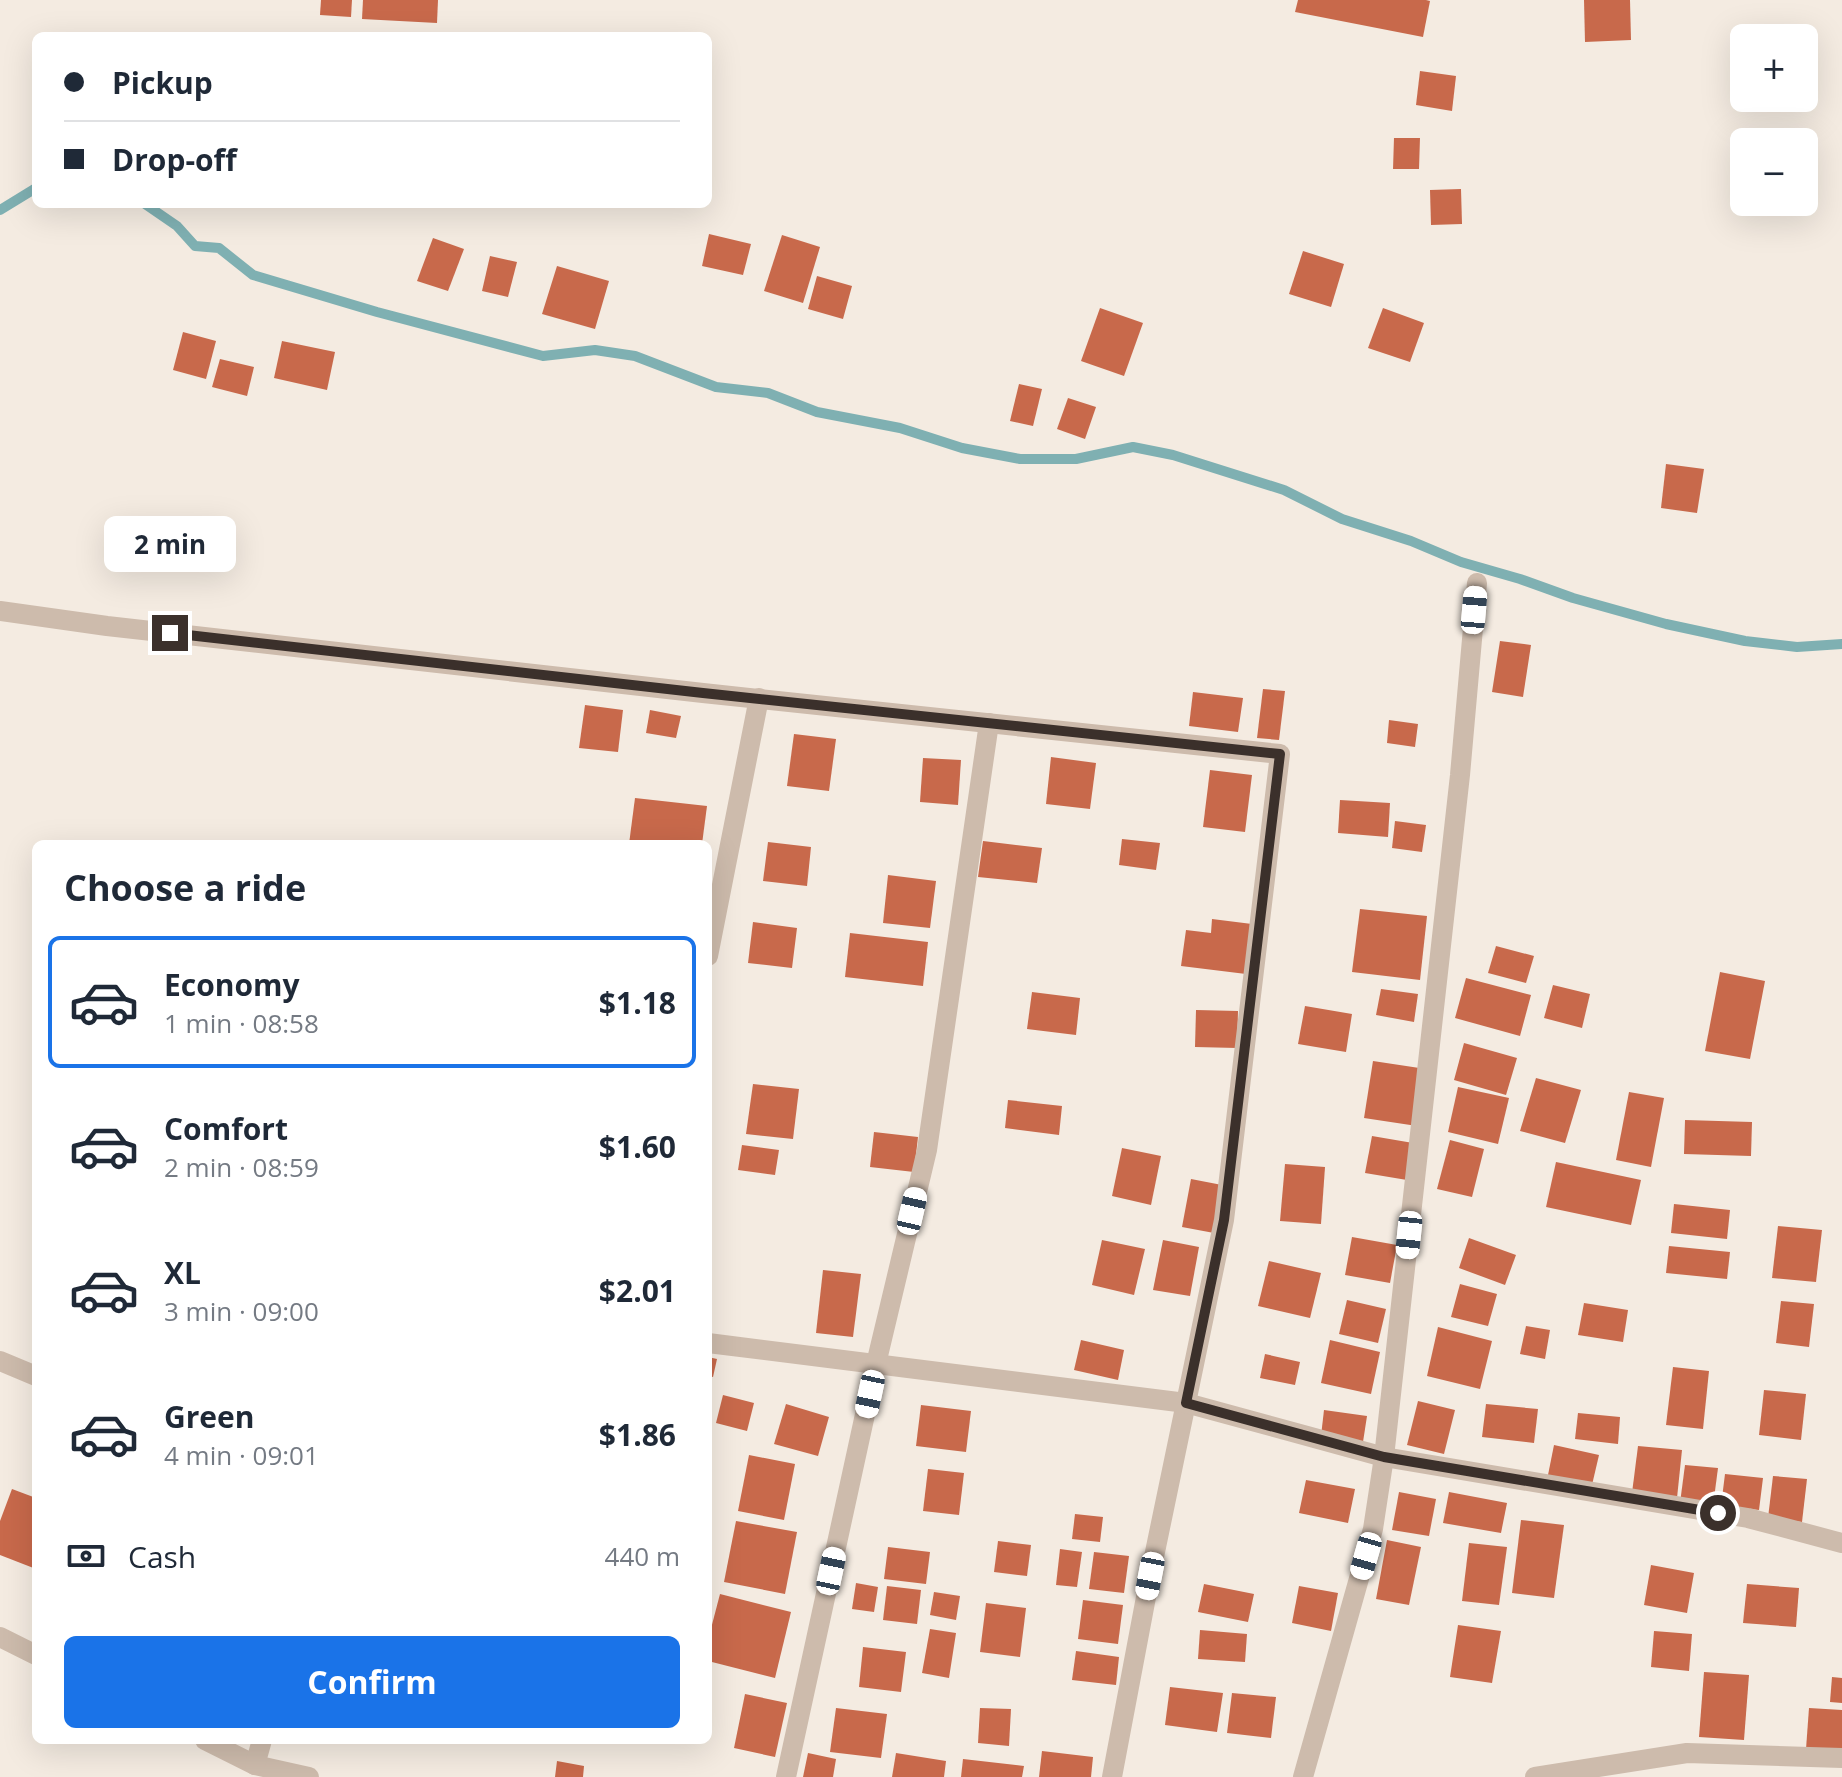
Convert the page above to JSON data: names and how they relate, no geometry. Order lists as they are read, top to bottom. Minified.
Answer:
{"page":{"map_buttons":["+","−"],"banner":["Pickup","Drop-off"],"bubble":"2 min","heading":"Choose a ride","list":[{"name":"Economy","note":"1 min · 08:58","value":"$1.18"},{"name":"Comfort","note":"2 min · 08:59","value":"$1.60"},{"name":"XL","note":"3 min · 09:00","value":"$2.01"},{"name":"Green","note":"4 min · 09:01","value":"$1.86"}],"pay":["Cash","440 m"],"buttons":"Confirm"}}
